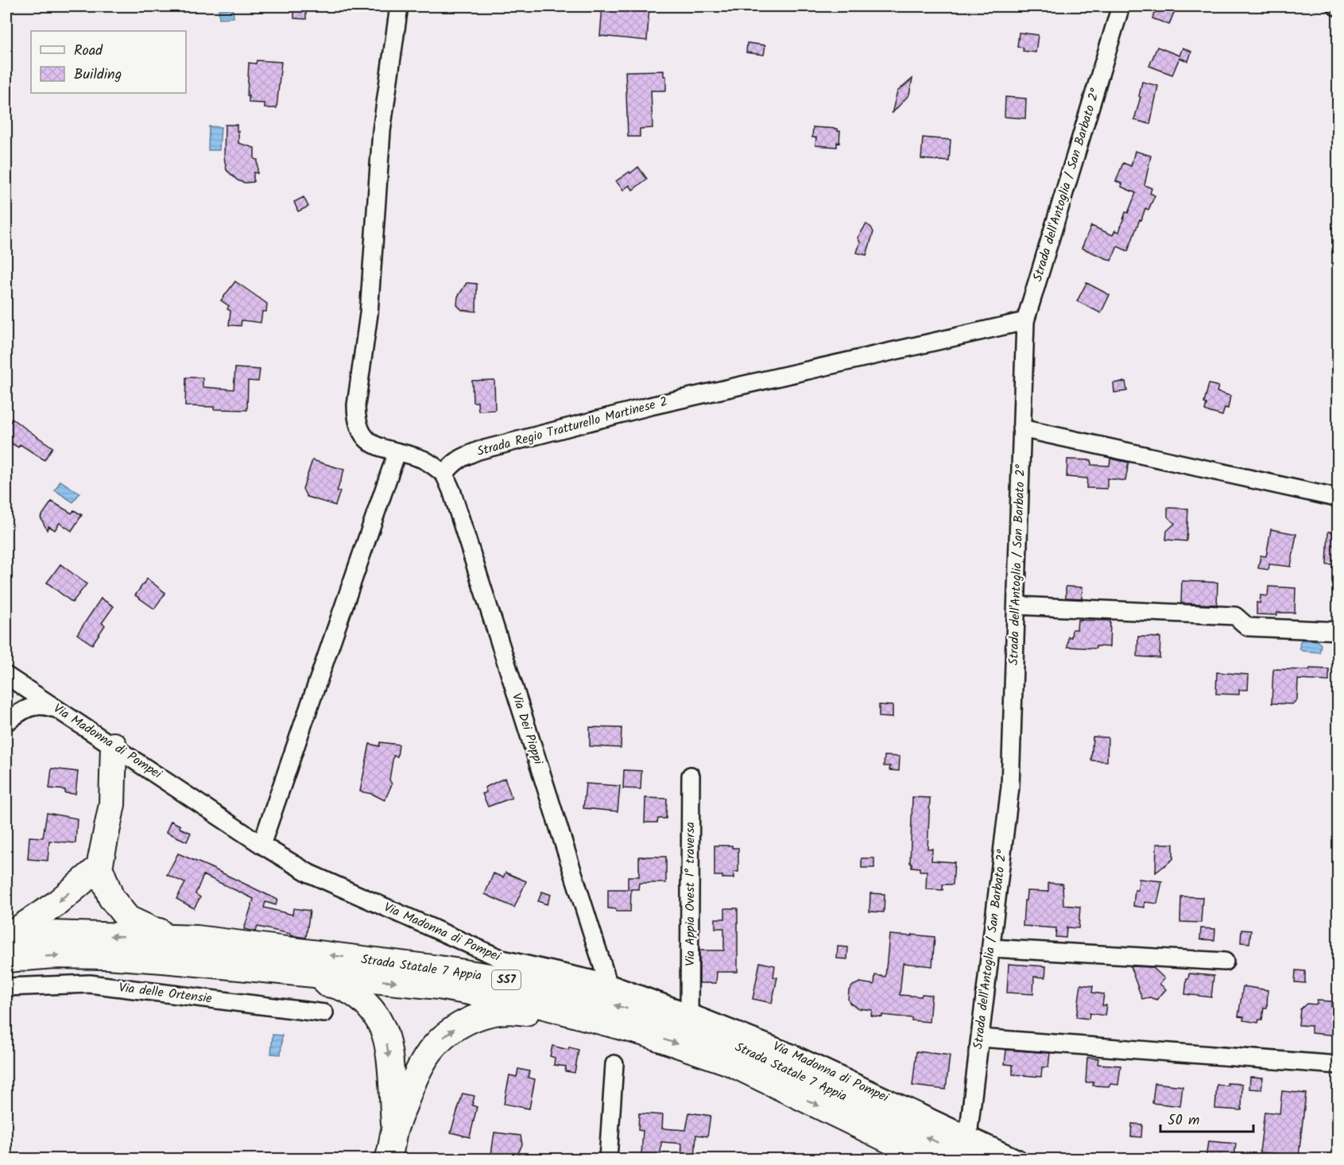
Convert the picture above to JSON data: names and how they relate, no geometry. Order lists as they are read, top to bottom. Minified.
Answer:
{"streets":{"highway":["Strada Statale 7 Appia","SS7"],"street":["Strada dell'Antoglia / San Barbato 2°","Strada Regio Tratturello Martinese 2","Via Dei Pioppi","Via Madonna di Pompei","Via Appia Ovest I° traversa","Via delle Ortensie"]},"crossings":[["Strada dell'Antoglia / San Barbato 2°","Strada Regio Tratturello Martinese 2"],["Strada dell'Antoglia / San Barbato 2°","Via Madonna di Pompei"],["Strada dell'Antoglia / San Barbato 2°","Strada Statale 7 Appia"],["Strada Regio Tratturello Martinese 2","Via Dei Pioppi"],["Via Dei Pioppi","Via Madonna di Pompei"],["Via Madonna di Pompei","Via Appia Ovest I° traversa"],["Via Madonna di Pompei","Strada Statale 7 Appia"]],"legend":["Road","Building"],"scale_bar":"50 m"}
